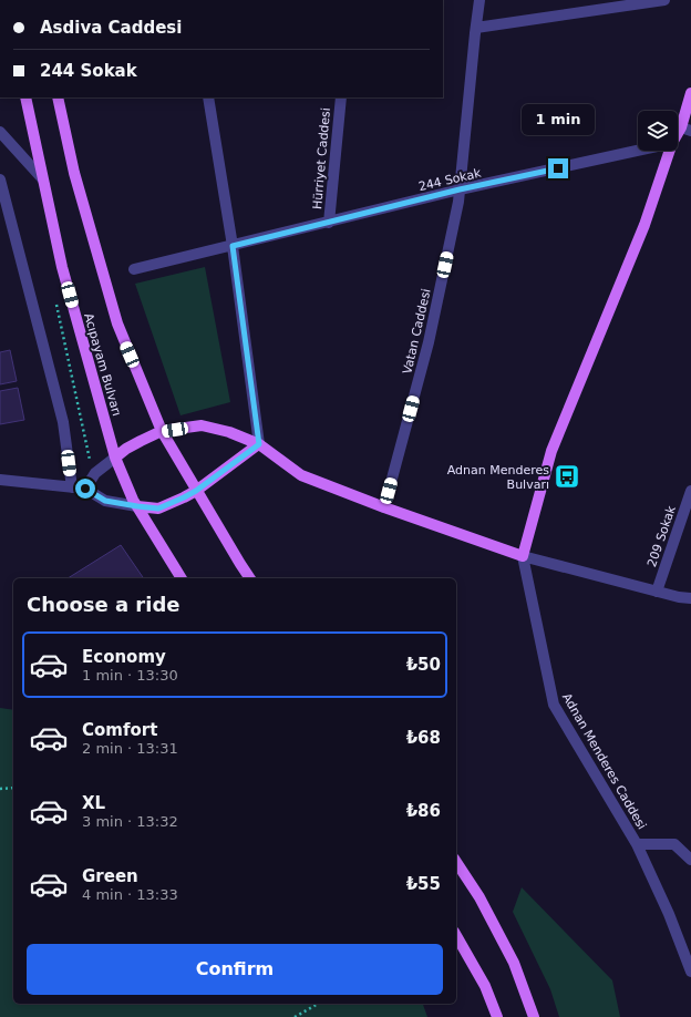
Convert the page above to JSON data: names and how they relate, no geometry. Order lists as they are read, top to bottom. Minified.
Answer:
{"streets":{"main road":["Acıpayam Bulvarı"],"street":["Hürriyet Caddesi","244 Sokak","Vatan Caddesi","209 Sokak","Adnan Menderes Caddesi"]},"crossings":[["Hürriyet Caddesi","244 Sokak"],["244 Sokak","Vatan Caddesi"]],"places":{"bus stop":["Adnan Menderes Bulvarı"]},"page":{"banner":["Asdiva Caddesi","244 Sokak"],"bubble":"1 min","heading":"Choose a ride","list":[{"name":"Economy","note":"1 min · 13:30","value":"₺50"},{"name":"Comfort","note":"2 min · 13:31","value":"₺68"},{"name":"XL","note":"3 min · 13:32","value":"₺86"},{"name":"Green","note":"4 min · 13:33","value":"₺55"}],"buttons":"Confirm"}}
